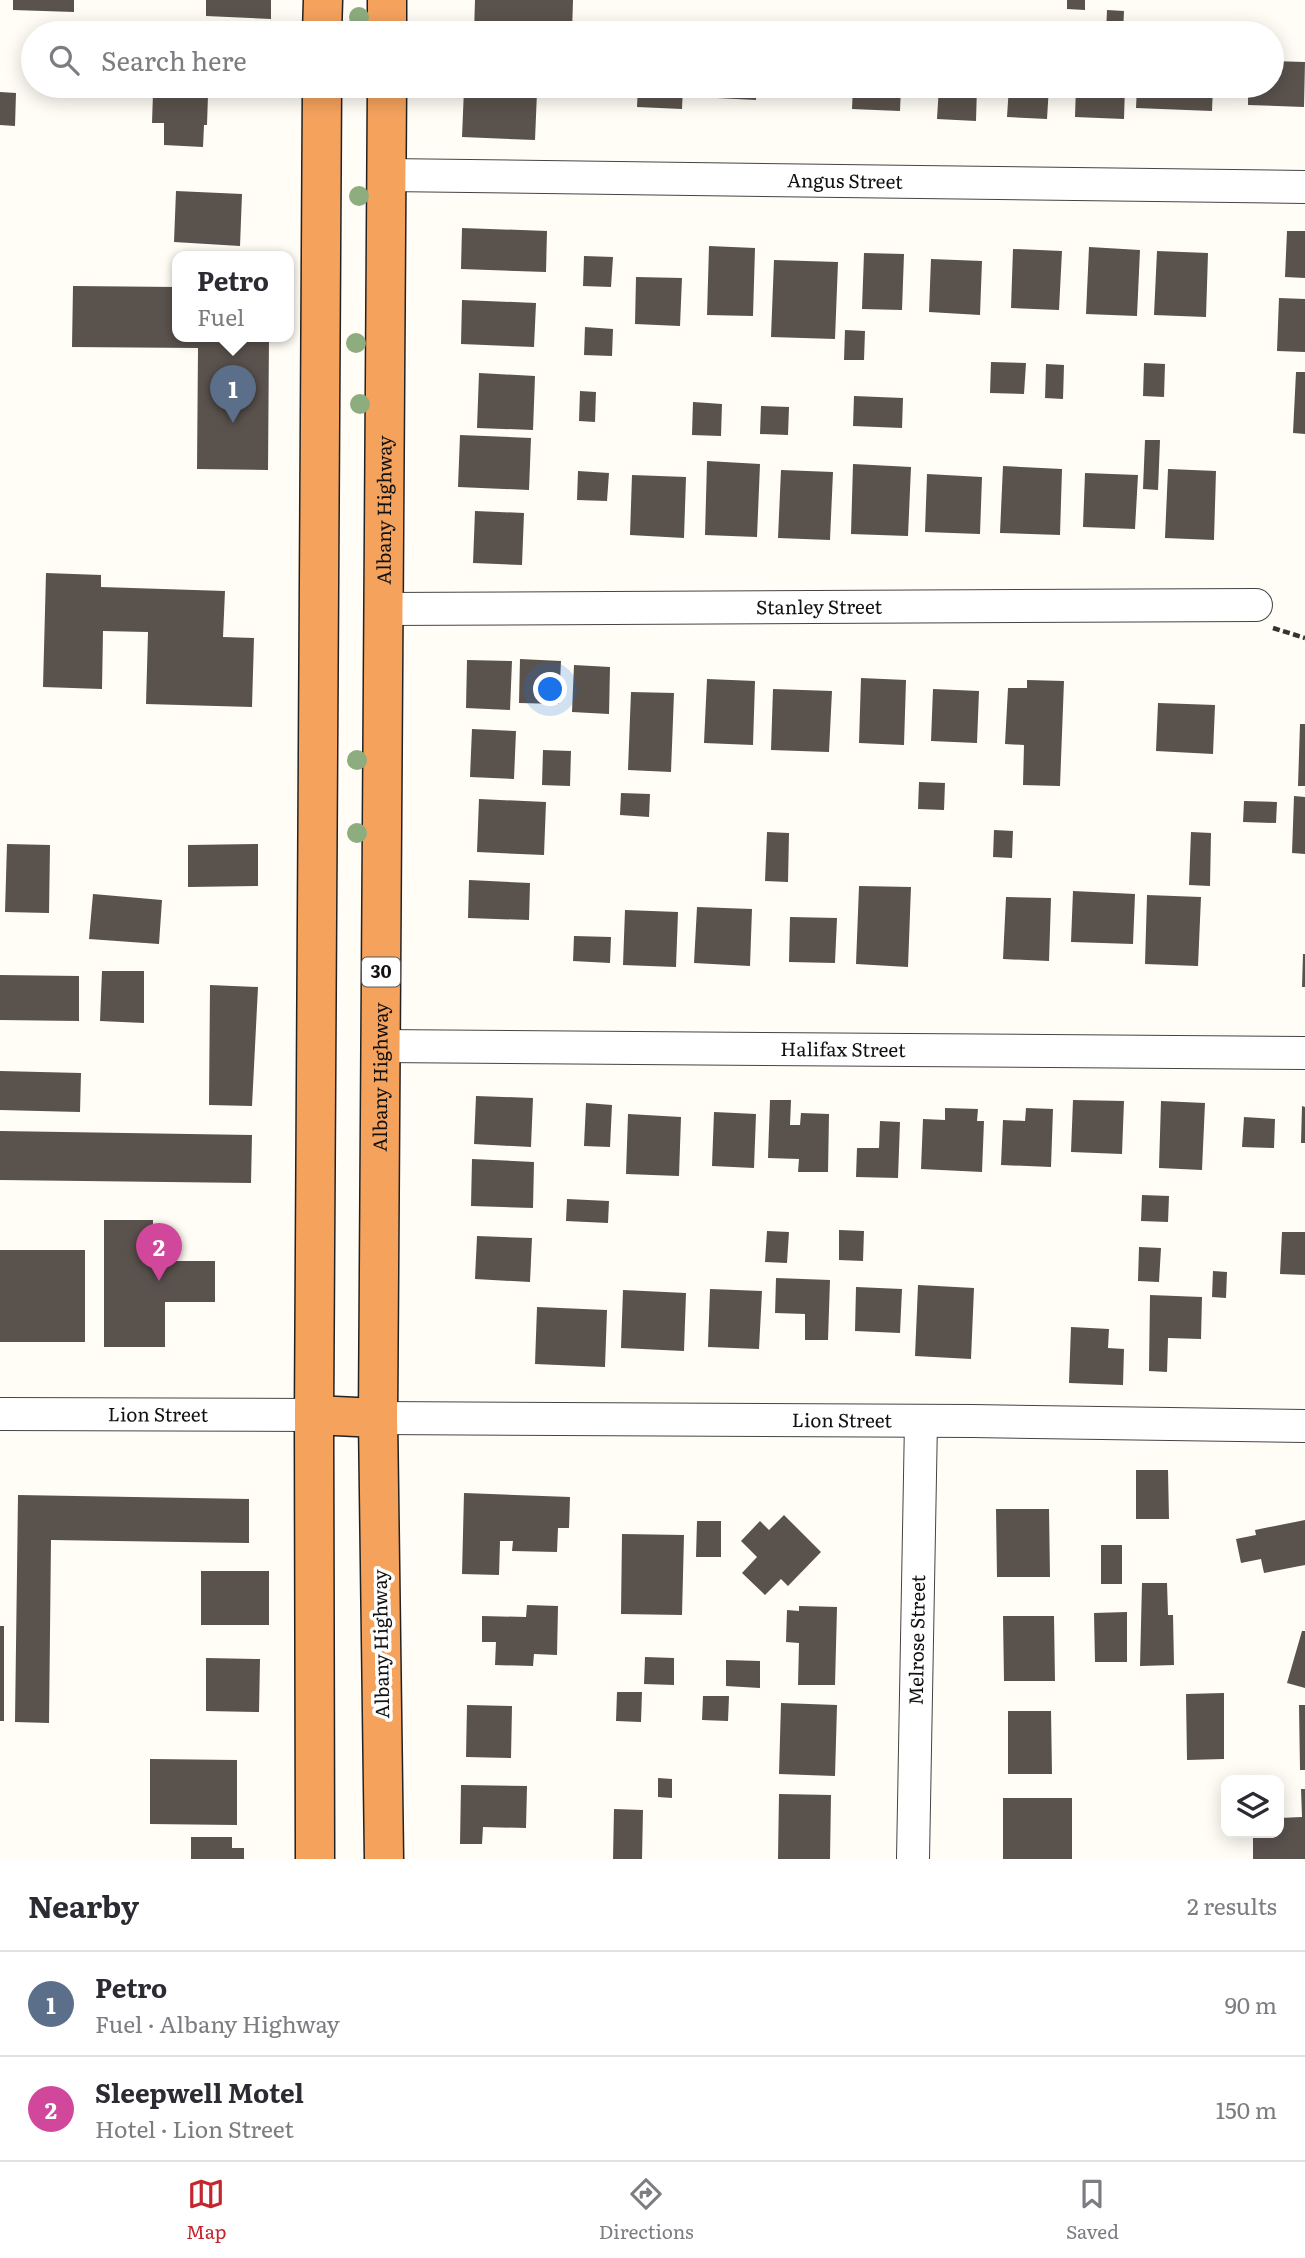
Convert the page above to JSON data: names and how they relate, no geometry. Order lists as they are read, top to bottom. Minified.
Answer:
{"streets":{"highway":["Albany Highway","30"],"street":["Angus Street","Stanley Street","Halifax Street","Lion Street","Melrose Street"]},"crossings":[["Angus Street","Albany Highway"],["Albany Highway","Stanley Street"],["Albany Highway","Halifax Street"],["Albany Highway","Lion Street"],["Lion Street","Melrose Street"]],"page":{"search":"Search here","popup":["Petro","Fuel"],"pins":["1","2"],"heading":["Nearby","2 results"],"list":[{"mark":"1","name":"Petro","note":"Fuel · Albany Highway","value":"90 m"},{"mark":"2","name":"Sleepwell Motel","note":"Hotel · Lion Street","value":"150 m"}],"nav":["Map","Directions","Saved"]}}
